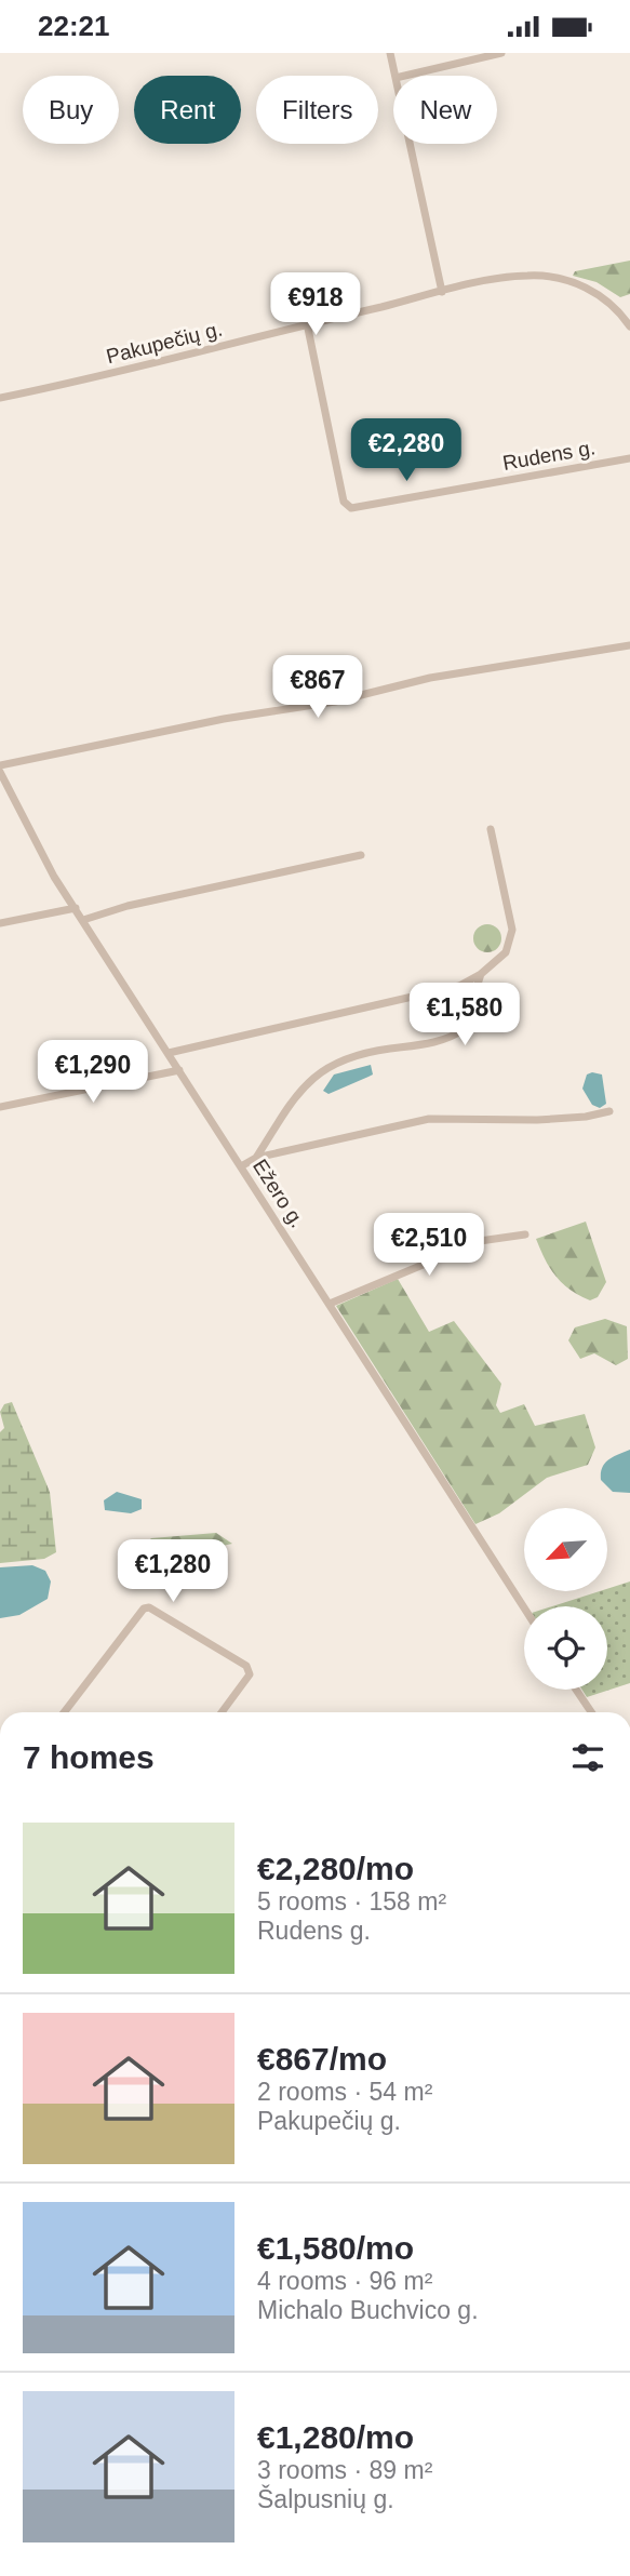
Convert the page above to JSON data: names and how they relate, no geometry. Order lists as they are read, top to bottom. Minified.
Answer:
{"streets":{"street":["Pakupečių g.","Rudens g.","Ežero g."]},"crossings":[["Pakupečių g.","Rudens g."]],"north":"bottom left","page":{"status":"22:21","chip":["Buy","Rent","Filters","New"],"price":["€918","€2,280","€867","€1,580","€1,290","€2,510","€1,280"],"heading":"7 homes","list":[{"name":"€2,280/mo","note":"5 rooms · 158 m² · Rudens g."},{"name":"€867/mo","note":"2 rooms · 54 m² · Pakupečių g."},{"name":"€1,580/mo","note":"4 rooms · 96 m² · Michalo Buchvico g."},{"name":"€1,280/mo","note":"3 rooms · 89 m² · Šalpusnių g."}]}}
